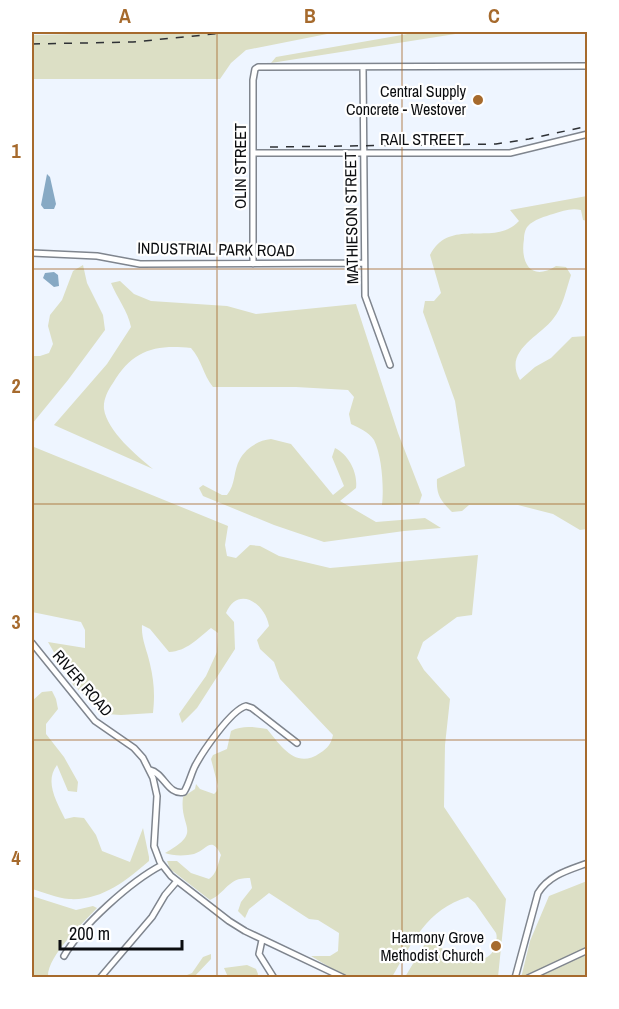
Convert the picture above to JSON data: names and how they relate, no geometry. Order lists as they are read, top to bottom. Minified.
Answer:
{"streets":{"street":["RAIL STREET","OLIN STREET","MATHIESON STREET","INDUSTRIAL PARK ROAD","RIVER ROAD"]},"crossings":[["RAIL STREET","OLIN STREET"],["RAIL STREET","MATHIESON STREET"],["OLIN STREET","MATHIESON STREET"],["OLIN STREET","INDUSTRIAL PARK ROAD"],["MATHIESON STREET","INDUSTRIAL PARK ROAD"]],"places":["Central Supply Concrete - Westover","Harmony Grove Methodist Church"],"scale_bar":"200 m","grid":{"columns":["A","B","C"],"rows":["1","2","3","4"]}}
